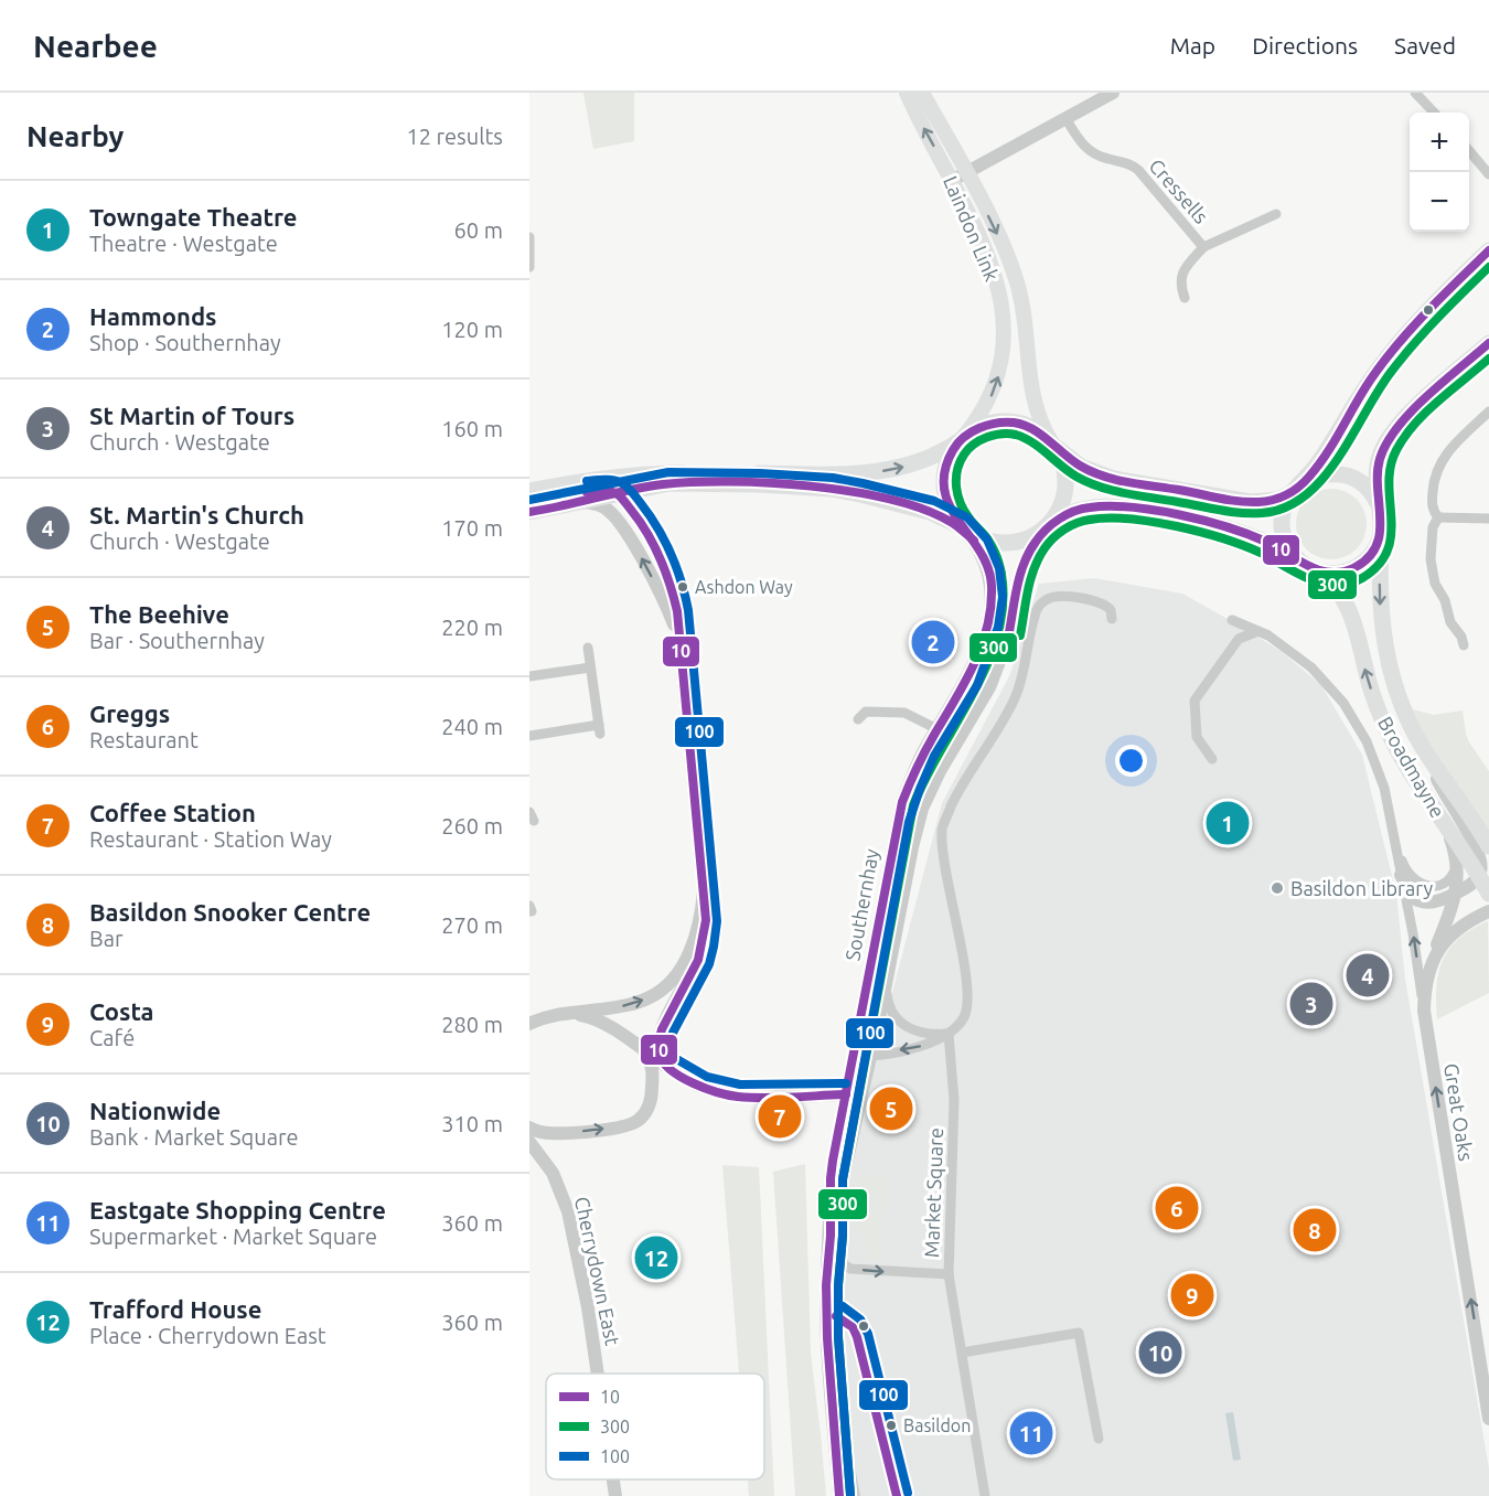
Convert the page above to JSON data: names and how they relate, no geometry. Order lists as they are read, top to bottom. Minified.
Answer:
{"streets":{"main road":["Laindon Link","Broadmayne"],"street":["Cressells","Southernhay","Great Oaks","Market Square","Cherrydown East"]},"crossings":[["Laindon Link","Southernhay"],["Broadmayne","Great Oaks"]],"one_way":["Great Oaks"],"places":["Ashdon Way","Basildon Library","Basildon"],"lines":["transit line 10","transit line 300","transit line 100"],"legend":["10","300","100"],"page":{"header":"Nearbee","nav":["Map","Directions","Saved"],"heading":["Nearby","12 results"],"map_buttons":["+","−"],"list":[{"mark":"1","name":"Towngate Theatre","note":"Theatre · Westgate","value":"60 m"},{"mark":"2","name":"Hammonds","note":"Shop · Southernhay","value":"120 m"},{"mark":"3","name":"St Martin of Tours","note":"Church · Westgate","value":"160 m"},{"mark":"4","name":"St. Martin's Church","note":"Church · Westgate","value":"170 m"},{"mark":"5","name":"The Beehive","note":"Bar · Southernhay","value":"220 m"},{"mark":"6","name":"Greggs","note":"Restaurant","value":"240 m"},{"mark":"7","name":"Coffee Station","note":"Restaurant · Station Way","value":"260 m"},{"mark":"8","name":"Basildon Snooker Centre","note":"Bar","value":"270 m"},{"mark":"9","name":"Costa","note":"Café","value":"280 m"},{"mark":"10","name":"Nationwide","note":"Bank · Market Square","value":"310 m"},{"mark":"11","name":"Eastgate Shopping Centre","note":"Supermarket · Market Square","value":"360 m"},{"mark":"12","name":"Trafford House","note":"Place · Cherrydown East","value":"360 m"}],"pins":["2","1","4","3","5","7","6","8","12","9","10","11"]}}
